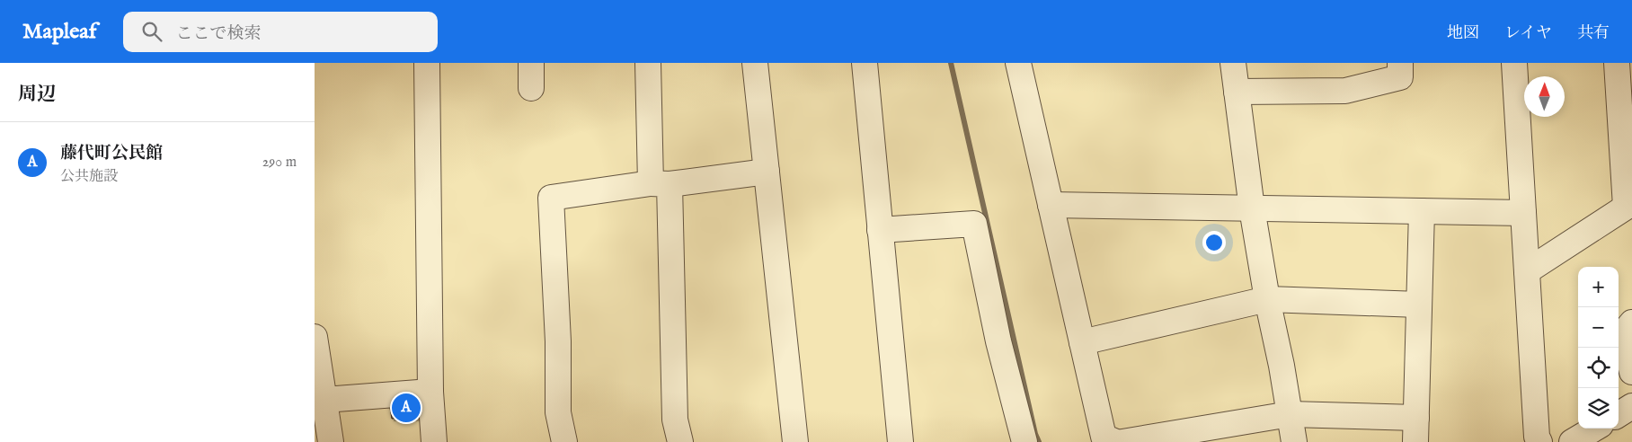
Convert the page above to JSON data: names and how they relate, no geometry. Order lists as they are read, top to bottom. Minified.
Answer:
{"north":"top","page":{"header":"Mapleaf","search":"ここで検索","nav":["地図","レイヤ","共有"],"heading":"周辺","list":[{"mark":"A","name":"藤代町公民館","note":"公共施設","value":"290 m"}],"map_buttons":["+","−"],"pins":"A"}}
